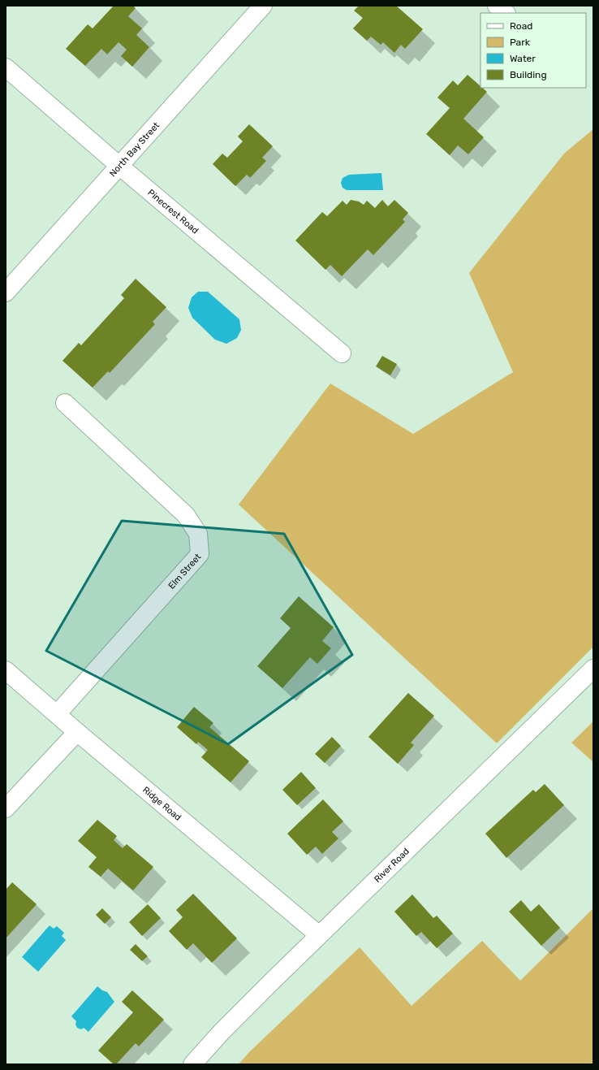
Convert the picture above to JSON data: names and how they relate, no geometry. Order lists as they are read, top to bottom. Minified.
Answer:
{"streets":{"street":["North Bay Street","Pinecrest Road","Elm Street","Ridge Road","River Road"]},"crossings":[["North Bay Street","Pinecrest Road"],["Elm Street","Ridge Road"],["Ridge Road","River Road"]],"legend":["Road","Park","Water","Building"]}
